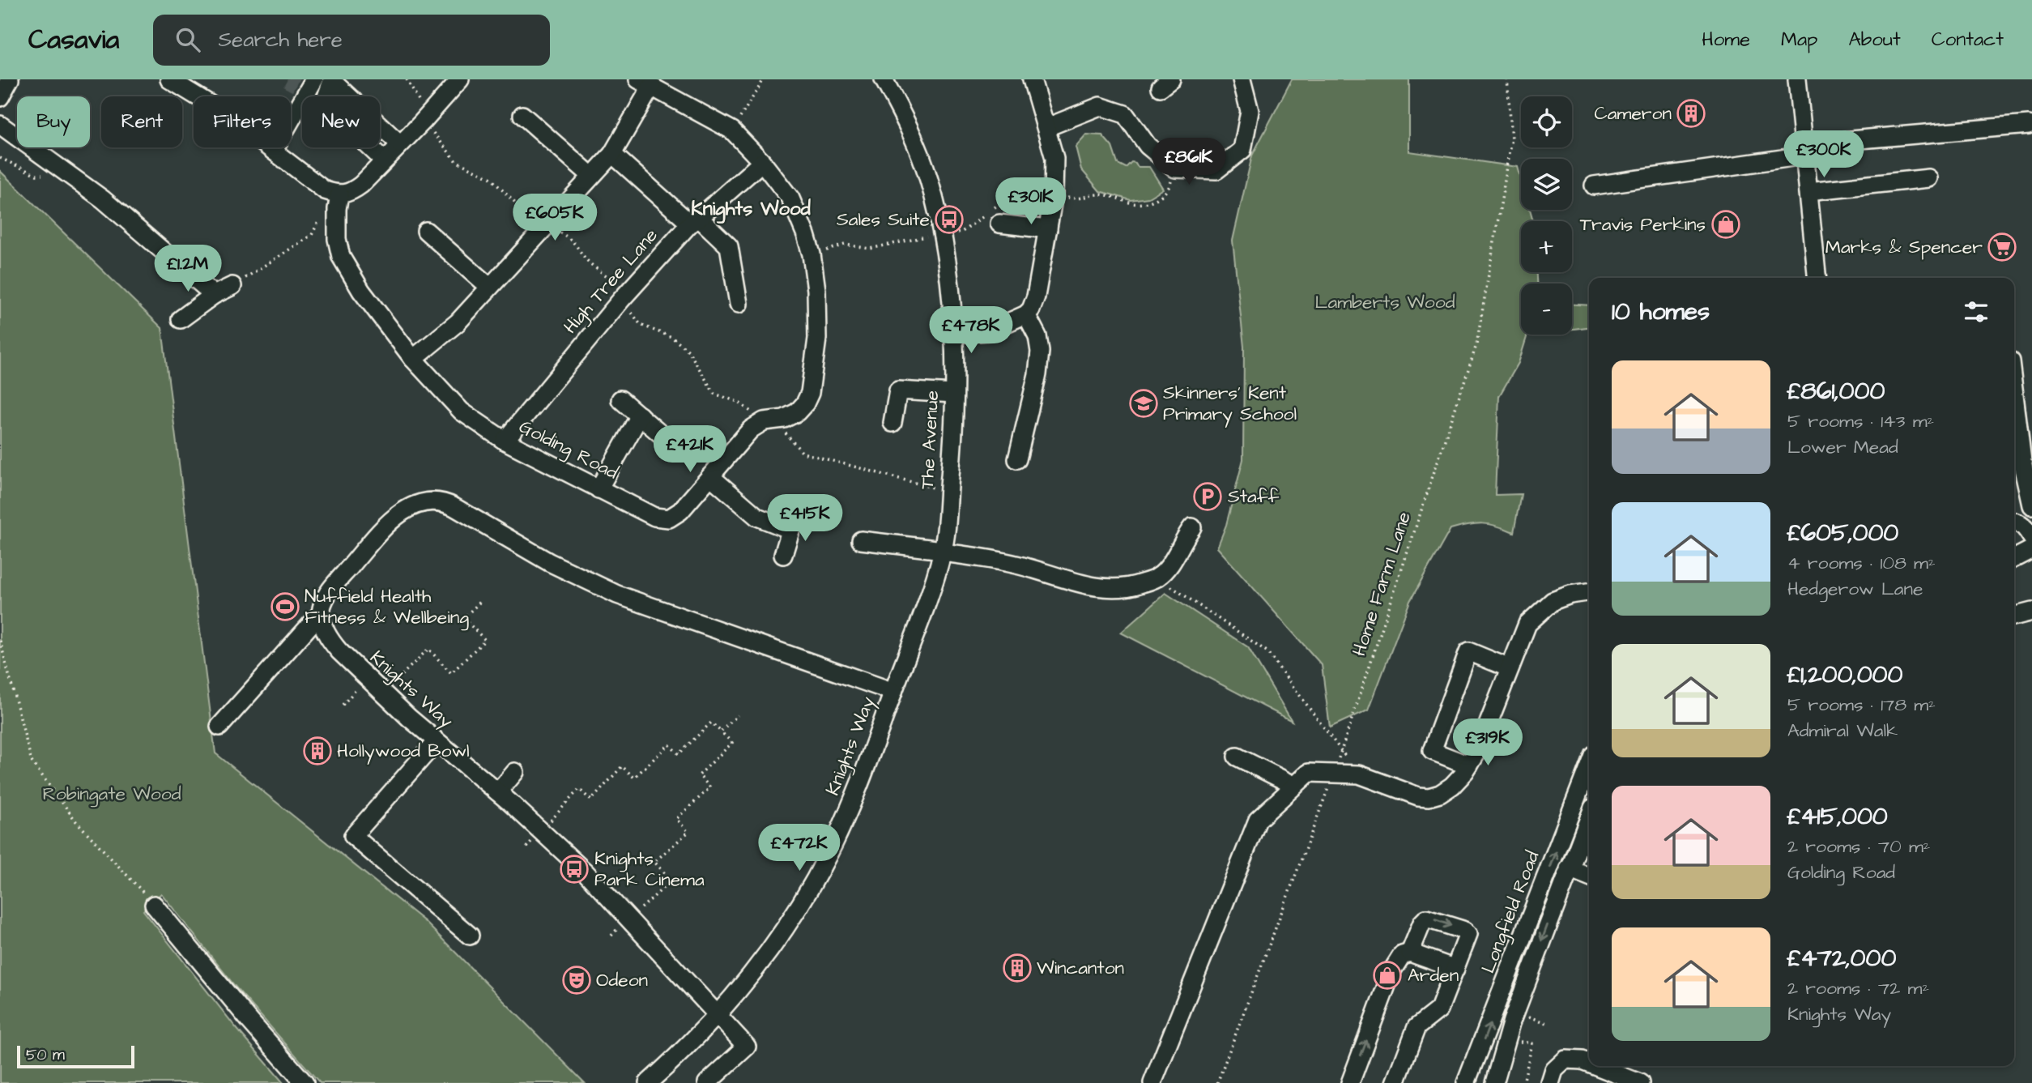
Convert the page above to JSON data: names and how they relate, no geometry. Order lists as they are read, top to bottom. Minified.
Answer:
{"streets":{"street":["High Tree Lane","The Avenue","Golding Road","Knights Way","Longfield Road"],"path":["Home Farm Lane"]},"crossings":[["High Tree Lane","Golding Road"],["The Avenue","Knights Way"]],"districts":["Knights Wood"],"parks":["Lamberts Wood","Robingate Wood"],"places":{"building":["Cameron","Hollywood Bowl","Wincanton"],"bus stop":["Sales Suite","Knights Park Cinema"],"shop":["Travis Perkins","Arden"],"supermarket":["Marks & Spencer"],"school or university":["Skinners' Kent Primary School"],"parking":["Staff"],"sports":["Nuffield Health Fitness & Wellbeing"],"theatre":["Odeon"]},"scale_bar":"50 m","page":{"header":"Casavia","search":"Search here","nav":["Home","Map","About","Contact"],"map_buttons":["+","−"],"chip":["Buy","Rent","Filters","New"],"price":["£300K","£861K","£301K","£605K","£1.2M","£478K","£421K","£415K","£319K","£472K"],"heading":"10 homes","list":[{"name":"£861,000","note":"5 rooms · 143 m² · Lower Mead"},{"name":"£605,000","note":"4 rooms · 108 m² · Hedgerow Lane"},{"name":"£1,200,000","note":"5 rooms · 178 m² · Admiral Walk"},{"name":"£415,000","note":"2 rooms · 70 m² · Golding Road"},{"name":"£472,000","note":"2 rooms · 72 m² · Knights Way"}],"scale":"50 m"}}
